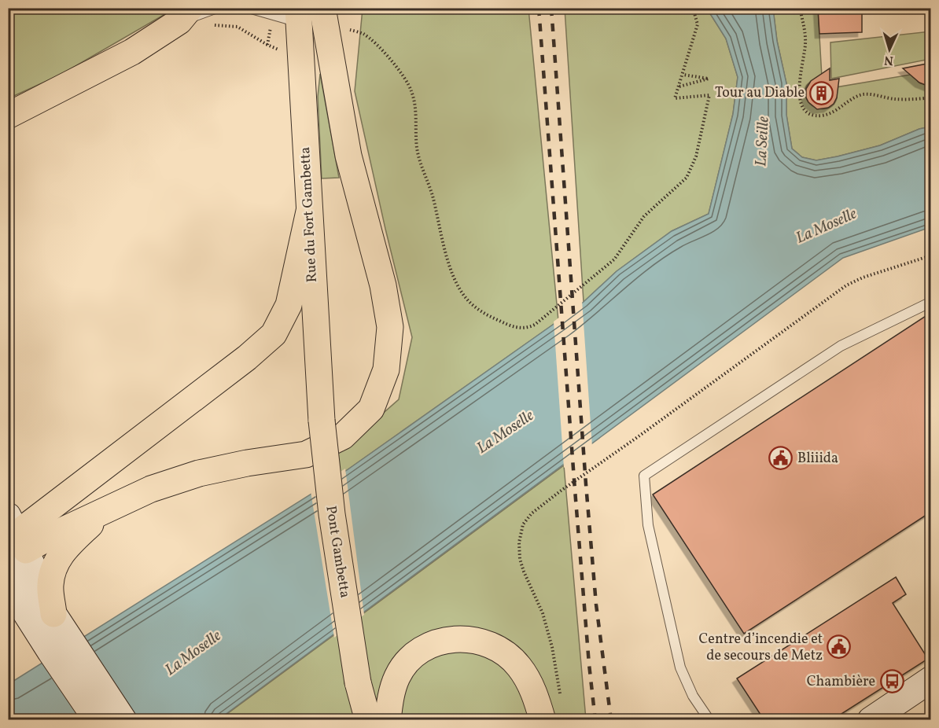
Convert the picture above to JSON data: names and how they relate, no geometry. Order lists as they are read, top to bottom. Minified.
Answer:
{"streets":{"main road":["Rue du Fort Gambetta","Pont Gambetta"]},"crossings":[["Rue du Fort Gambetta","Pont Gambetta"]],"water":["La Seille","La Moselle"],"places":{"building":["Tour au Diable"],"public building":["Bliiida","Centre d’incendie et de secours de Metz"],"bus stop":["Chambière"]},"north":"bottom"}
